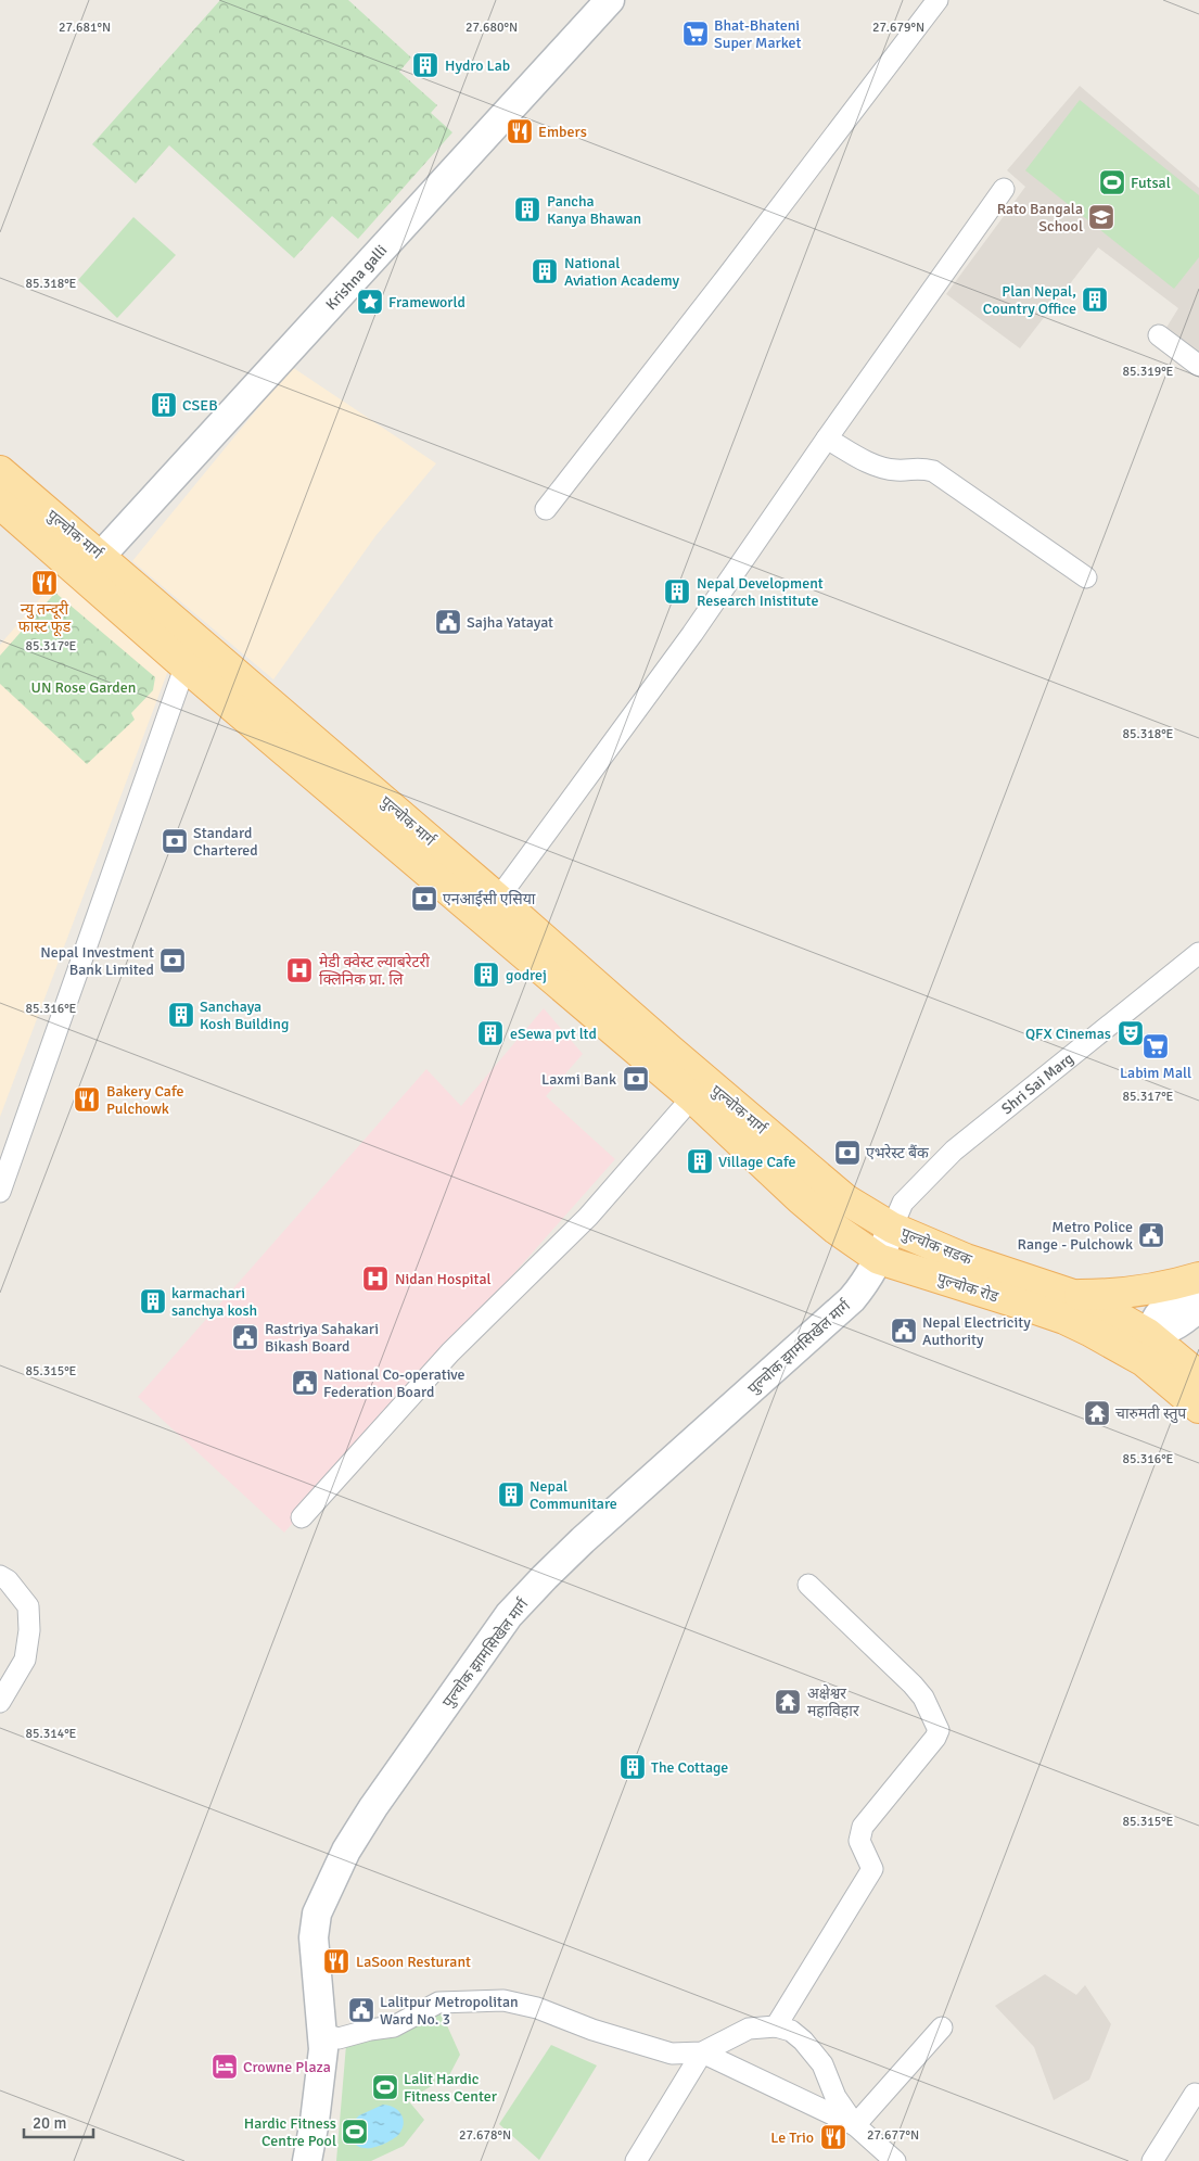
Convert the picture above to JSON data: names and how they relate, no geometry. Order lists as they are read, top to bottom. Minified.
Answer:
{"streets":{"main road":["Krishna galli","पुल्चोक मार्ग","पुल्चोक सडक","पुल्चोक रोड","पुल्चोक झामसिखेल मार्ग"],"street":["Shri Sai Marg"]},"crossings":[["Krishna galli","पुल्चोक मार्ग"],["पुल्चोक मार्ग","पुल्चोक सडक"],["पुल्चोक मार्ग","पुल्चोक रोड"],["Shri Sai Marg","पुल्चोक सडक"],["Shri Sai Marg","पुल्चोक झामसिखेल मार्ग"],["पुल्चोक सडक","पुल्चोक झामसिखेल मार्ग"],["पुल्चोक रोड","पुल्चोक झामसिखेल मार्ग"]],"parks":["UN Rose Garden"],"places":{"supermarket":["Bhat-Bhateni Super Market","Labim Mall"],"building":["Hydro Lab","Pancha Kanya Bhawan","National Aviation Academy","Plan Nepal, Country Office","CSEB","Nepal Development Research Inistitute","godrej","Sanchaya Kosh Building","eSewa pvt ltd","Village Cafe","karmachari sanchya kosh","Nepal Communitare","The Cottage"],"restaurant":["Embers","न्यु तन्दूरी फास्ट फूड","Bakery Cafe Pulchowk","LaSoon Resturant","Le Trio"],"sports":["Futsal","Lalit Hardic Fitness Center","Hardic Fitness Centre Pool"],"school or university":["Rato Bangala School"],"place":["Frameworld"],"public building":["Sajha Yatayat","Metro Police Range - Pulchowk","Nepal Electricity Authority","Rastriya Sahakari Bikash Board","National Co-operative Federation Board","Lalitpur Metropolitan Ward No. 3"],"bank":["Standard Chartered","एनआईसी एसिया","Nepal Investment Bank Limited","Laxmi Bank","एभरेस्ट बैंक"],"hospital":["मेडी क्वेस्ट ल्याबरेटरी क्लिनिक प्रा. लि","Nidan Hospital"],"theatre":["QFX Cinemas"],"temple":["चारुमती स्तुप","अक्षेश्वर महाविहार"],"hotel":["Crowne Plaza"]},"scale_bar":"20 m","coordinates":["27.681°N","27.680°N","27.679°N","85.318°E","85.319°E","85.317°E","85.316°E","85.315°E","85.314°E","27.678°N","27.677°N"]}
